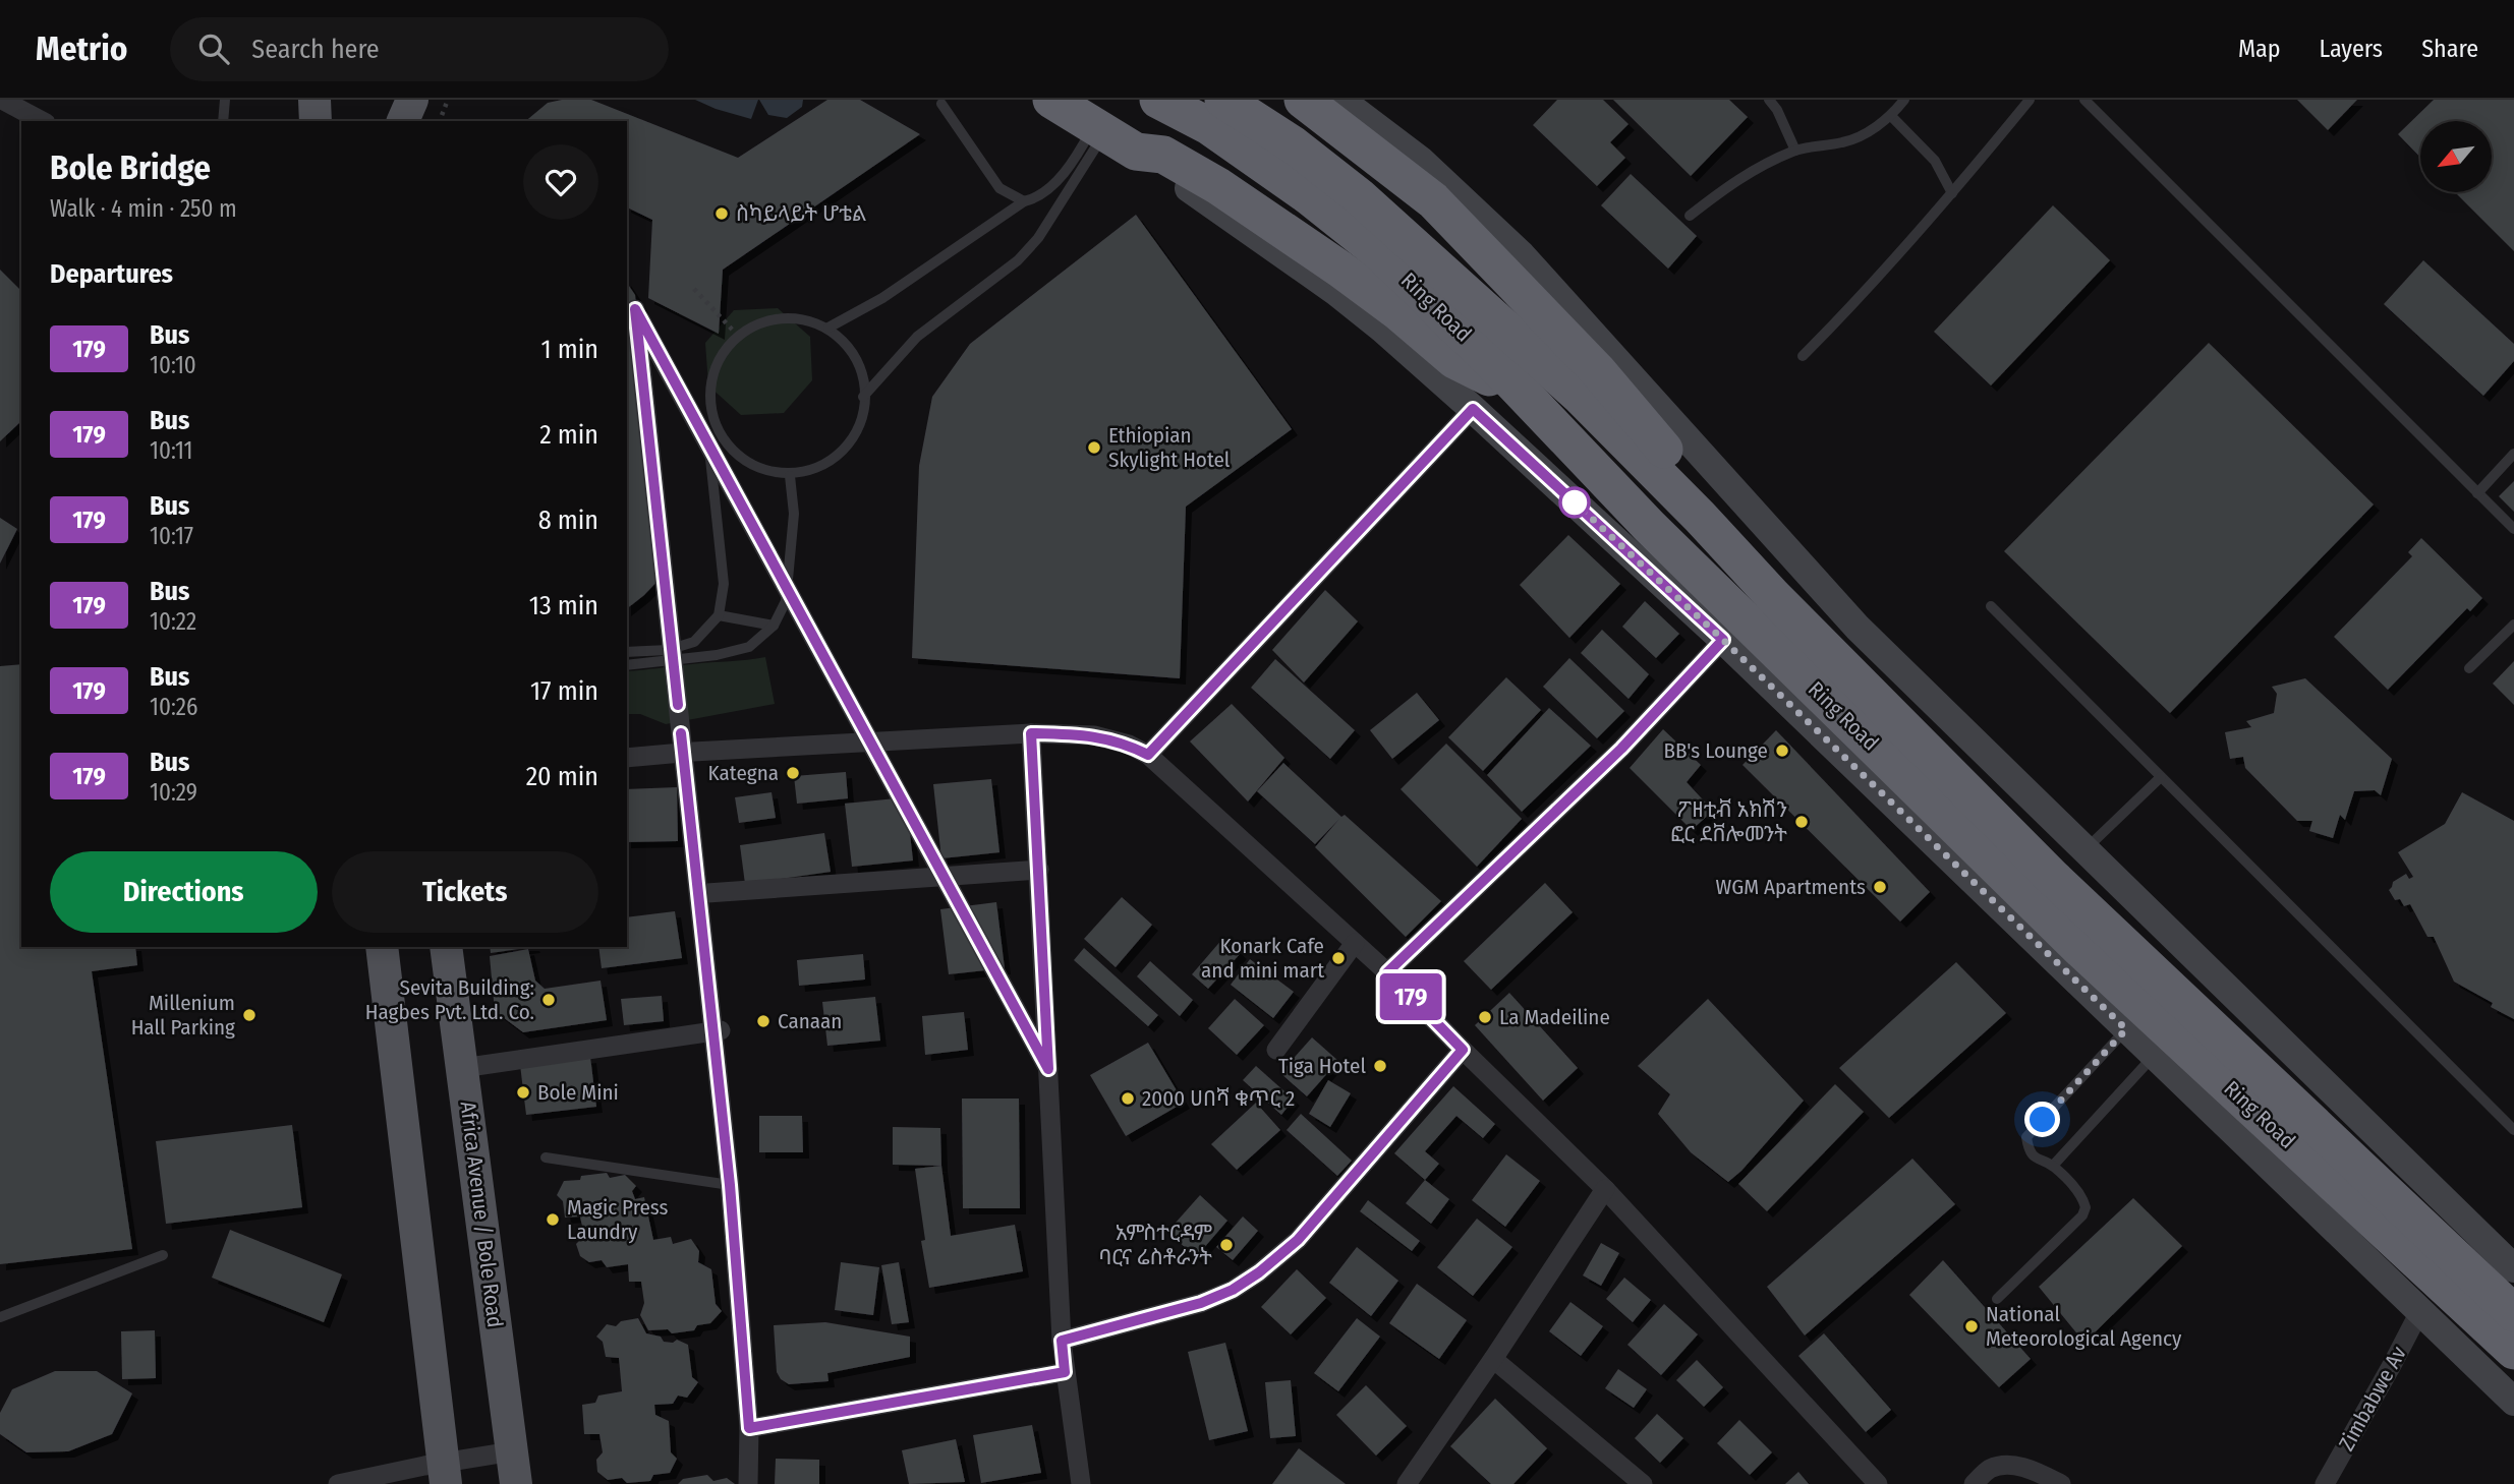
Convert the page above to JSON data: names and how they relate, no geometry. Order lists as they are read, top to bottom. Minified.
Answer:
{"streets":{"highway":["Ring Road"],"main road":["Africa Avenue / Bole Road"],"street":["Zimbabwe Av"]},"places":["ስካይላይት ሆቴል","Ethiopian Skylight Hotel","BB's Lounge","Kategna","ፖዘቲቭ አክሽን ፎር ደቨሎመንት","WGM Apartments","Konark Cafe and mini mart","Sevita Building: Hagbes Pvt. Ltd. Co.","Millenium Hall Parking","La Madeiline","Canaan","Tiga Hotel","Bole Mini","2000 ሀበሻ ቁጥር 2","Magic Press Laundry","አምስተርዳም ባርና ሬስቶራንት","National Meteorological Agency"],"lines":["bus line 179"],"north":"bottom left","page":{"header":"Metrio","search":"Search here","nav":["Map","Layers","Share"],"on_map":"179","heading":[["Bole Bridge","Walk · 4 min · 250 m"],"Departures"],"list":[{"mark":"179","name":"Bus","note":"10:10","value":"1 min"},{"mark":"179","name":"Bus","note":"10:11","value":"2 min"},{"mark":"179","name":"Bus","note":"10:17","value":"8 min"},{"mark":"179","name":"Bus","note":"10:22","value":"13 min"},{"mark":"179","name":"Bus","note":"10:26","value":"17 min"},{"mark":"179","name":"Bus","note":"10:29","value":"20 min"}],"buttons":["Directions","Tickets"]}}
